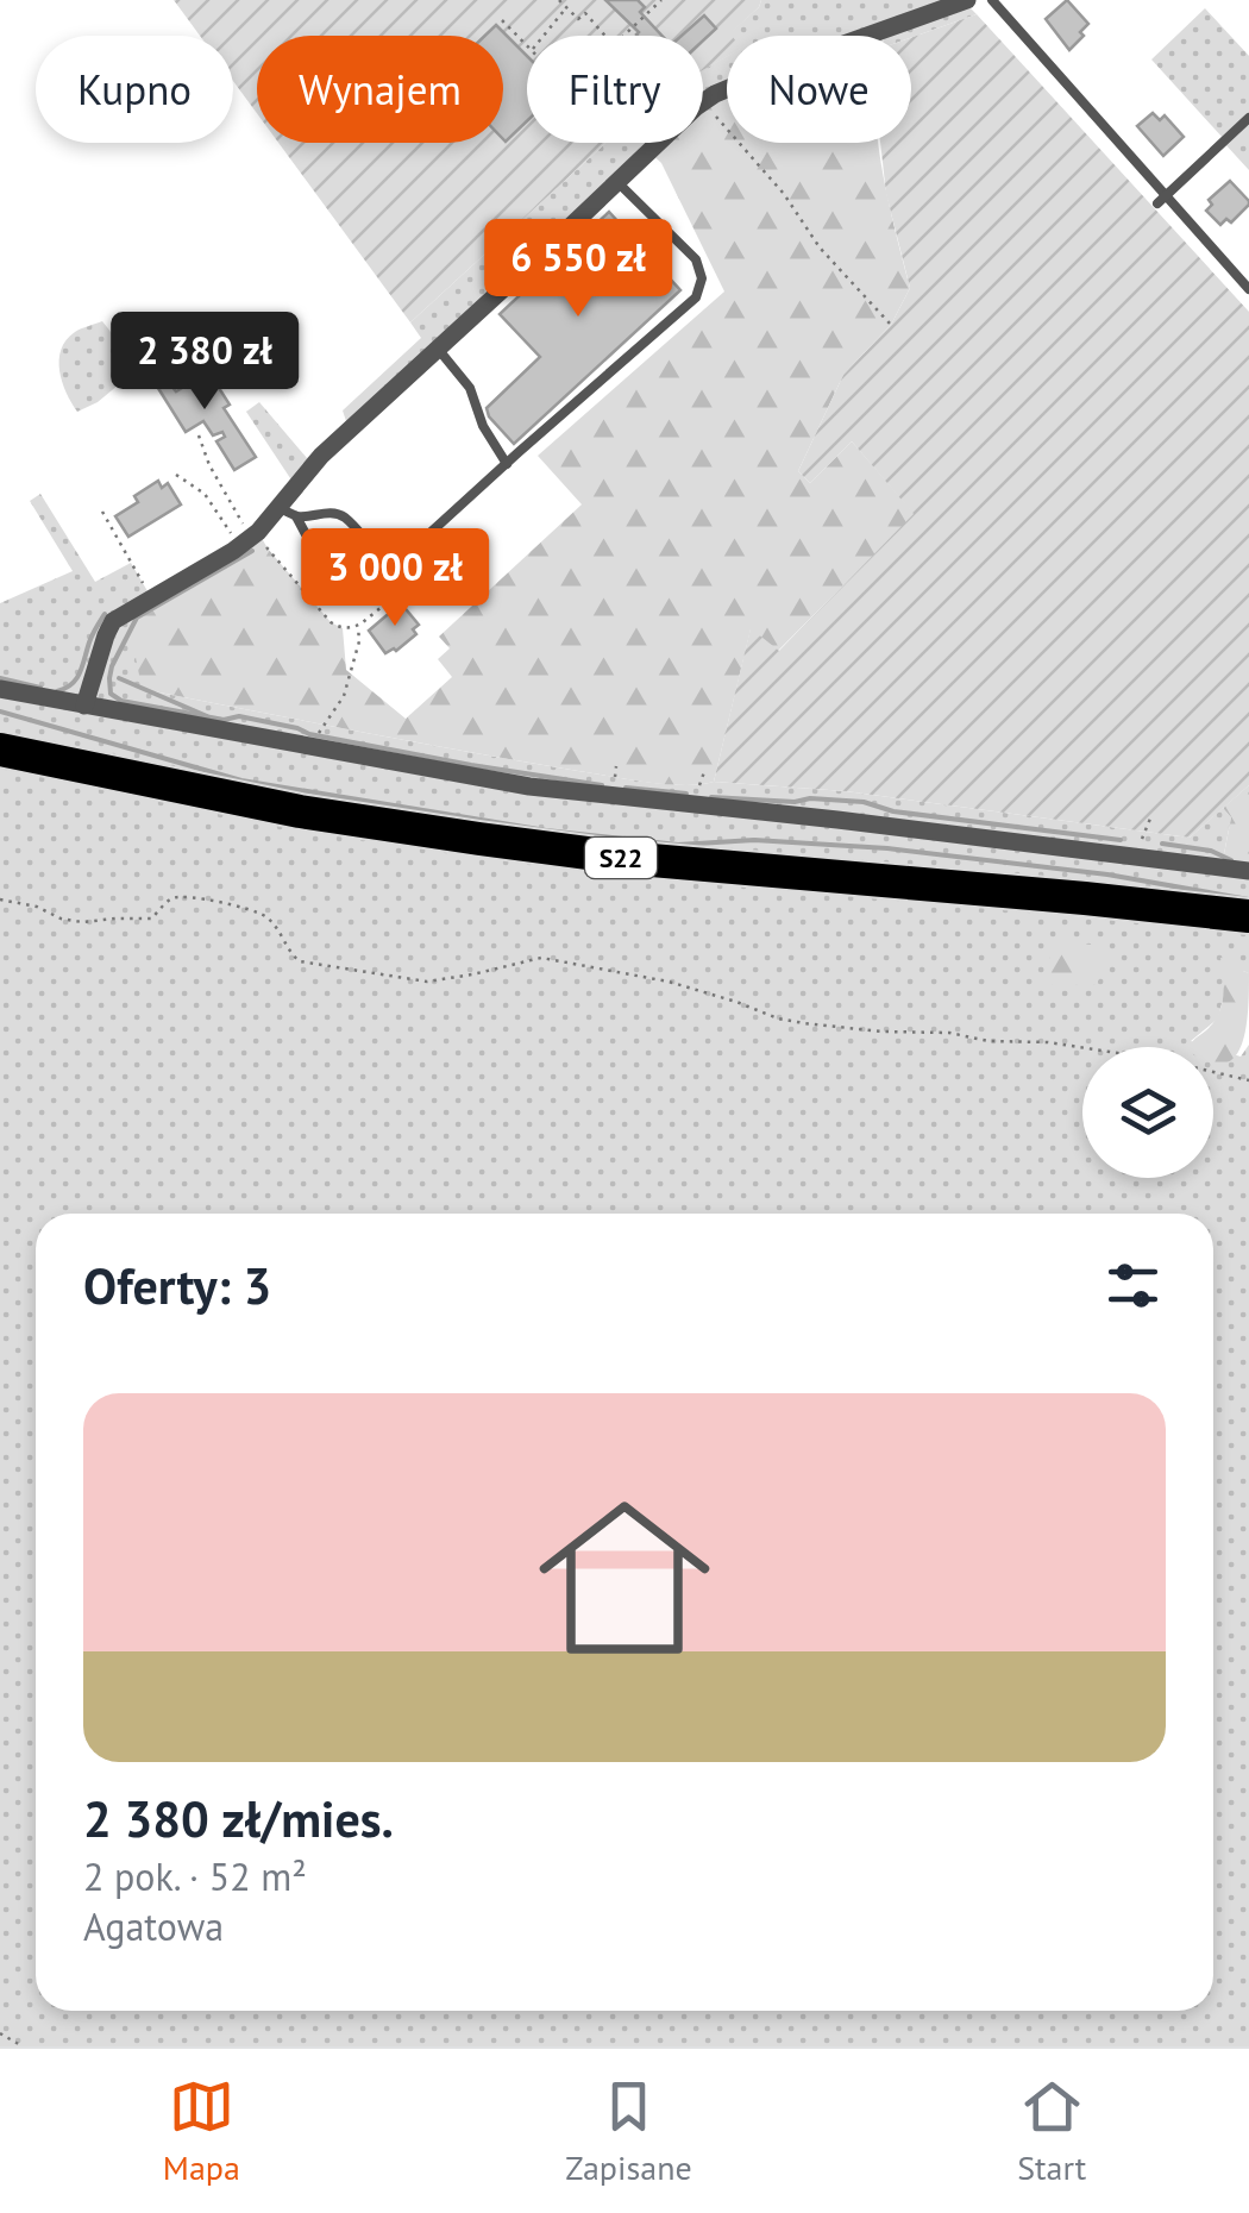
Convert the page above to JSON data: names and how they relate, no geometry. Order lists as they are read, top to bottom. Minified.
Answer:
{"streets":{"highway":["S22"]},"page":{"chip":["Kupno","Wynajem","Filtry","Nowe"],"price":["6 550 zł","2 380 zł","3 000 zł"],"heading":"Oferty: 3","list":[{"name":"2 380 zł/mies.","note":"2 pok. · 52 m² · Agatowa"}],"tabs":["Mapa","Zapisane","Start"]}}
